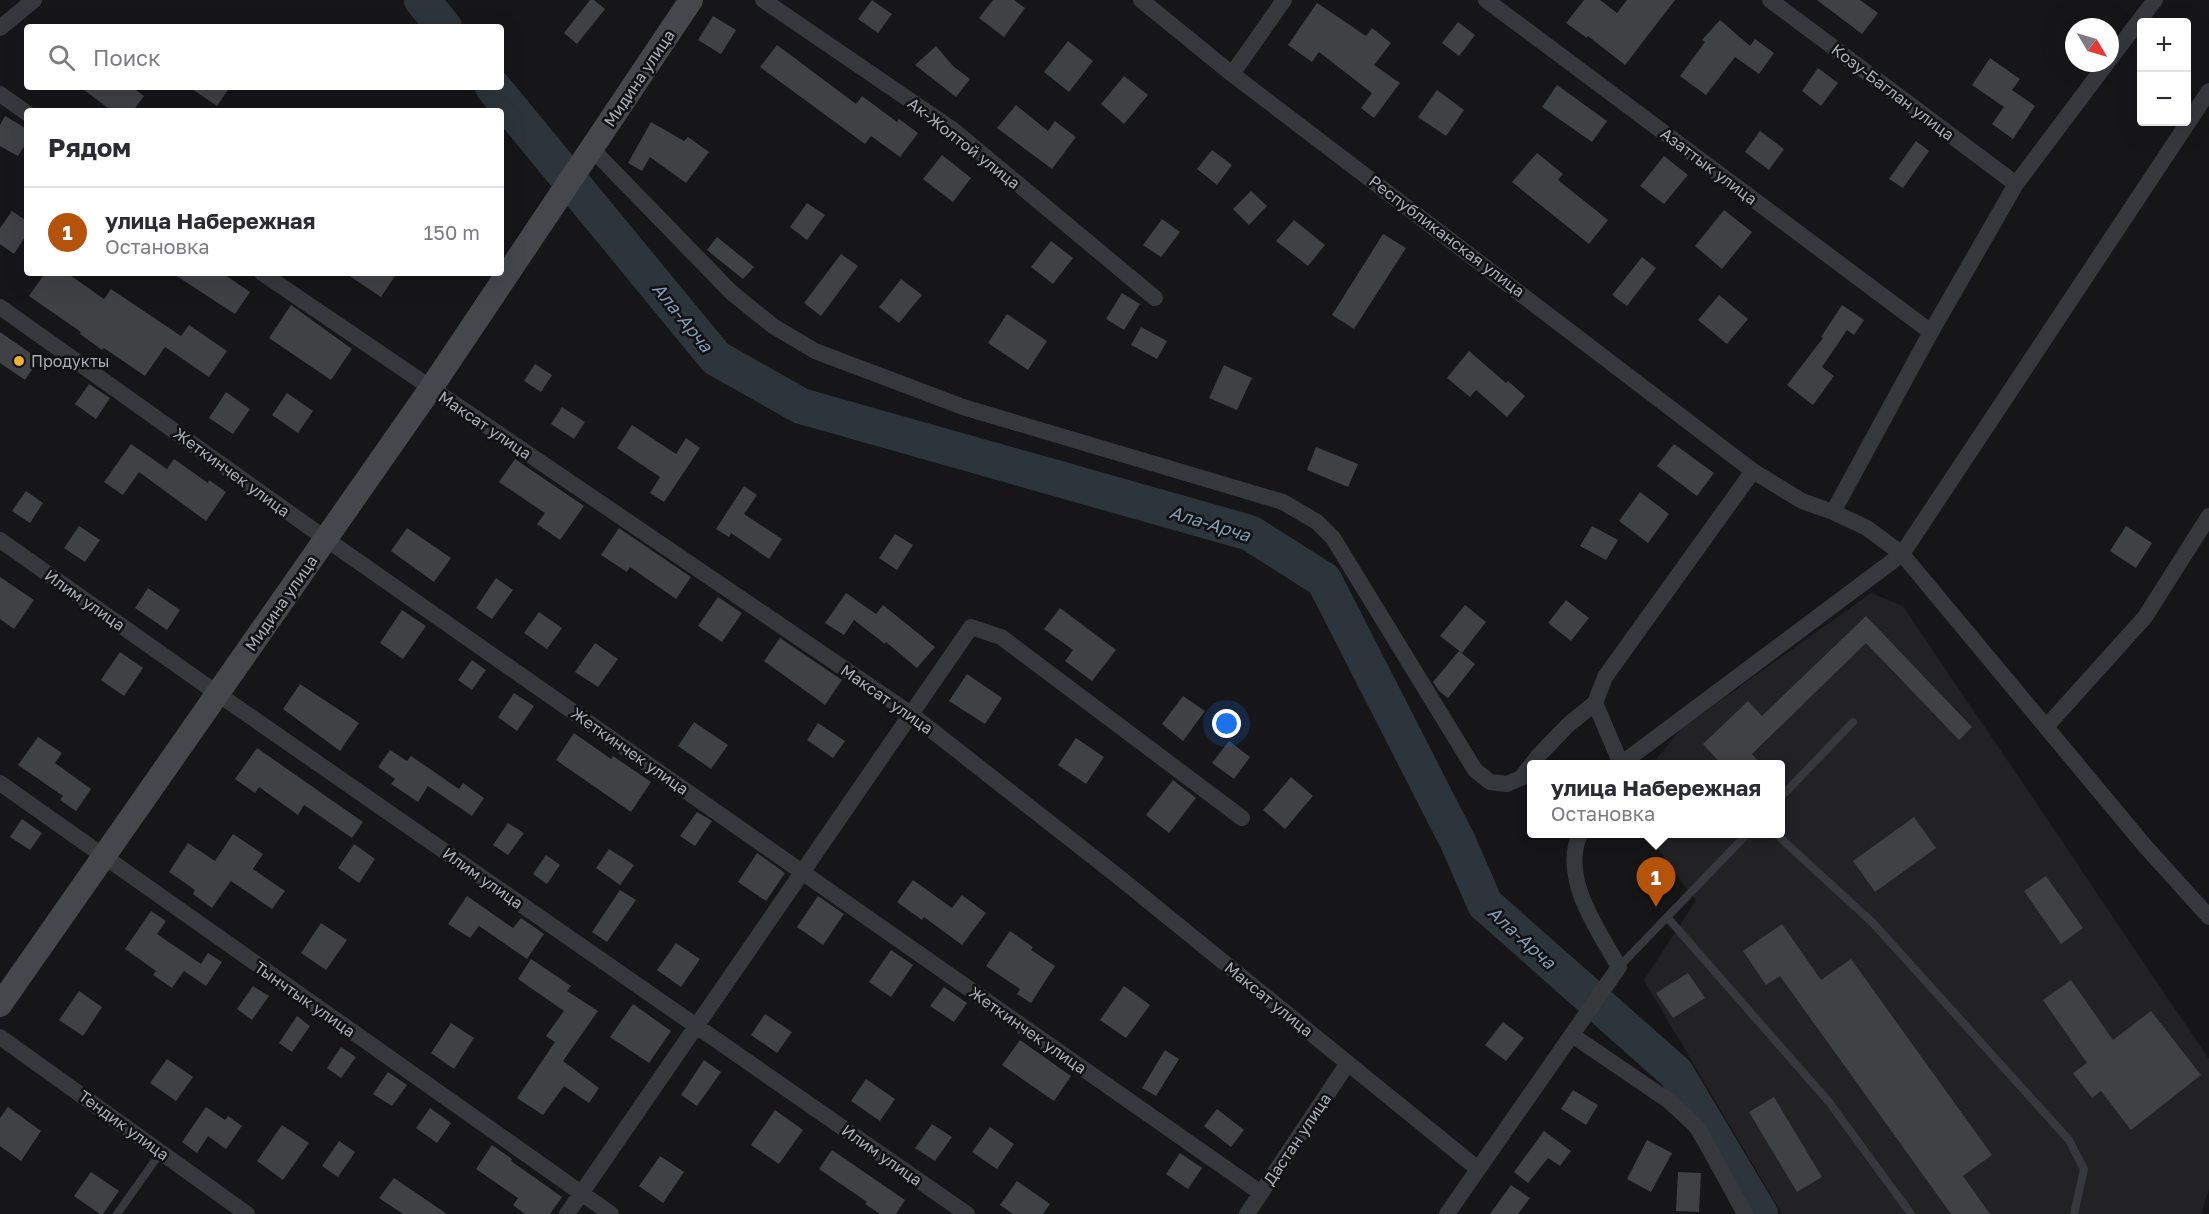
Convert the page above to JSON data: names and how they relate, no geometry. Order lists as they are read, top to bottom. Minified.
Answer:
{"streets":{"street":["Мидина улица","Козу-Баглан улица","Ак-Жолтой улица","Азаттык улица","Республиканская улица","Максат улица","Жеткинчек улица","Илим улица","Тынчтык улица","Тендик улица","Дастан улица"]},"crossings":[["Мидина улица","Максат улица"],["Мидина улица","Жеткинчек улица"],["Мидина улица","Илим улица"],["Мидина улица","Тынчтык улица"],["Максат улица","Дастан улица"],["Жеткинчек улица","Дастан улица"]],"water":["Ала-Арча"],"places":["Продукты"],"north":"bottom right","page":{"map_buttons":["+","−"],"search":"Поиск","heading":"Рядом","list":[{"mark":"1","name":"улица Набережная","note":"Остановка","value":"150 m"}],"popup":["улица Набережная","Остановка"],"pins":"1"}}
